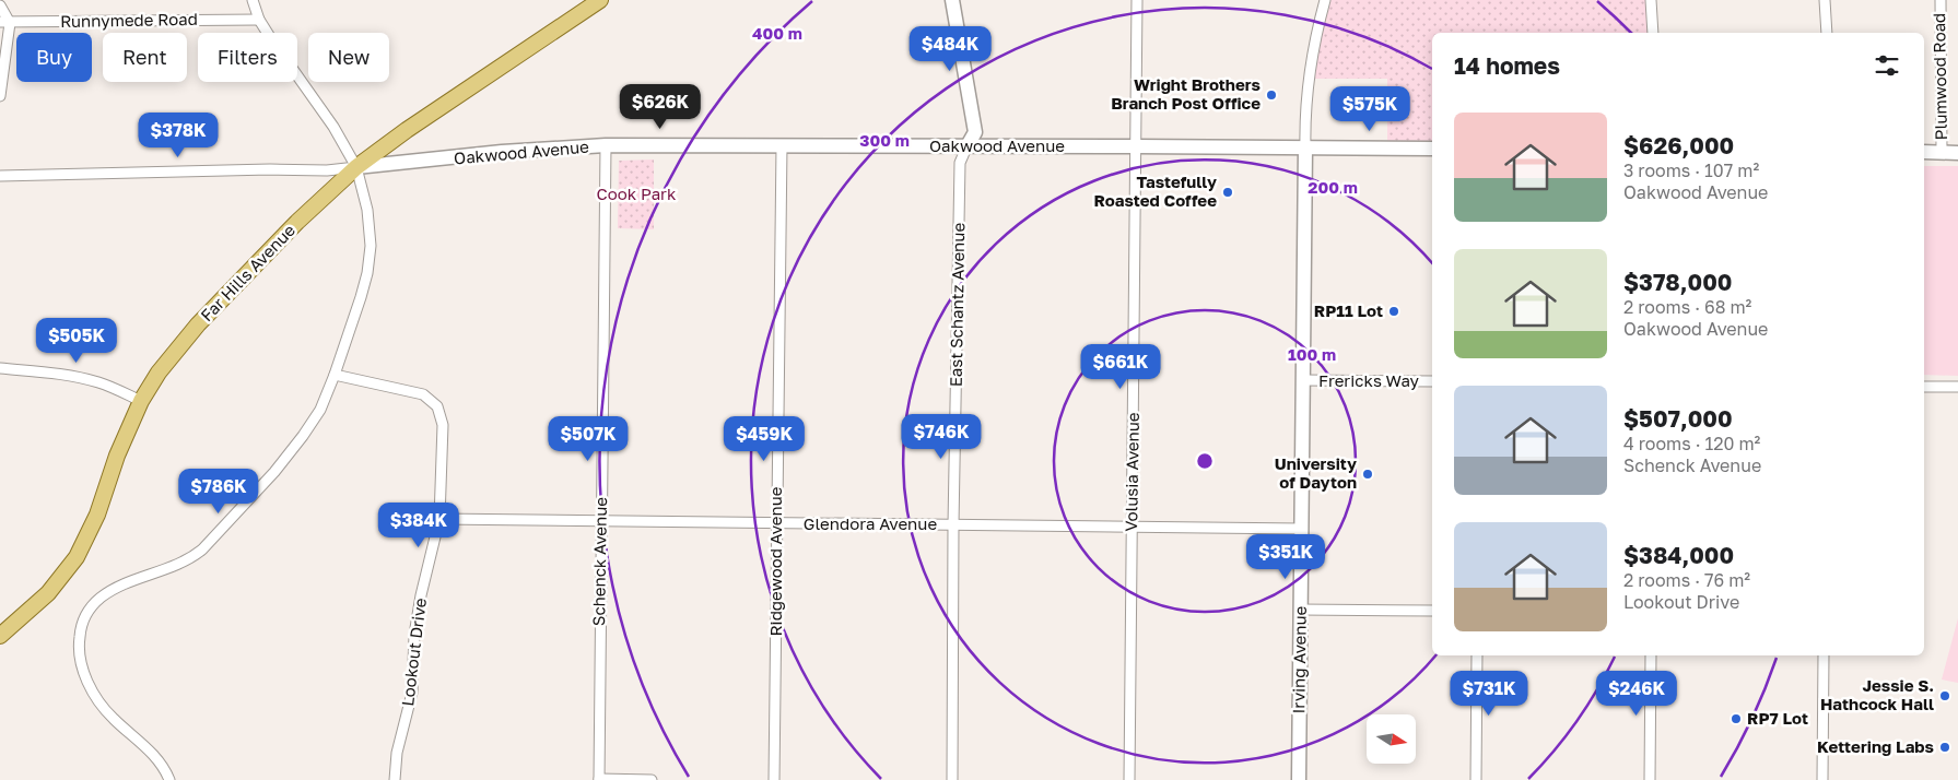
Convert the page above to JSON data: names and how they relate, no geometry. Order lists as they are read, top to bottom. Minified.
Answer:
{"streets":{"main road":["Far Hills Avenue"],"street":["Runnymede Road","Plumwood Road","Oakwood Avenue","East Schantz Avenue","Frericks Way","Volusia Avenue","Glendora Avenue","Schenck Avenue","Ridgewood Avenue","Lookout Drive","Irving Avenue"]},"crossings":[["Oakwood Avenue","Far Hills Avenue"],["Oakwood Avenue","East Schantz Avenue"],["Oakwood Avenue","Volusia Avenue"],["Oakwood Avenue","Schenck Avenue"],["Oakwood Avenue","Ridgewood Avenue"],["Oakwood Avenue","Irving Avenue"],["East Schantz Avenue","Glendora Avenue"],["Frericks Way","Irving Avenue"],["Volusia Avenue","Glendora Avenue"],["Glendora Avenue","Schenck Avenue"],["Glendora Avenue","Ridgewood Avenue"],["Glendora Avenue","Lookout Drive"],["Glendora Avenue","Irving Avenue"]],"parks":["Cook Park"],"places":["Wright Brothers Branch Post Office","Tastefully Roasted Coffee","RP11 Lot","University of Dayton","Jessie S. Hathcock Hall","RP7 Lot","Kettering Labs"],"north":"right","page":{"price":["$484K","$626K","$575K","$378K","$505K","$661K","$746K","$507K","$459K","$786K","$384K","$351K","$731K","$246K"],"chip":["Buy","Rent","Filters","New"],"heading":"14 homes","list":[{"name":"$626,000","note":"3 rooms · 107 m² · Oakwood Avenue"},{"name":"$378,000","note":"2 rooms · 68 m² · Oakwood Avenue"},{"name":"$507,000","note":"4 rooms · 120 m² · Schenck Avenue"},{"name":"$384,000","note":"2 rooms · 76 m² · Lookout Drive"}]},"rings":["400 m","300 m","200 m","100 m"]}
